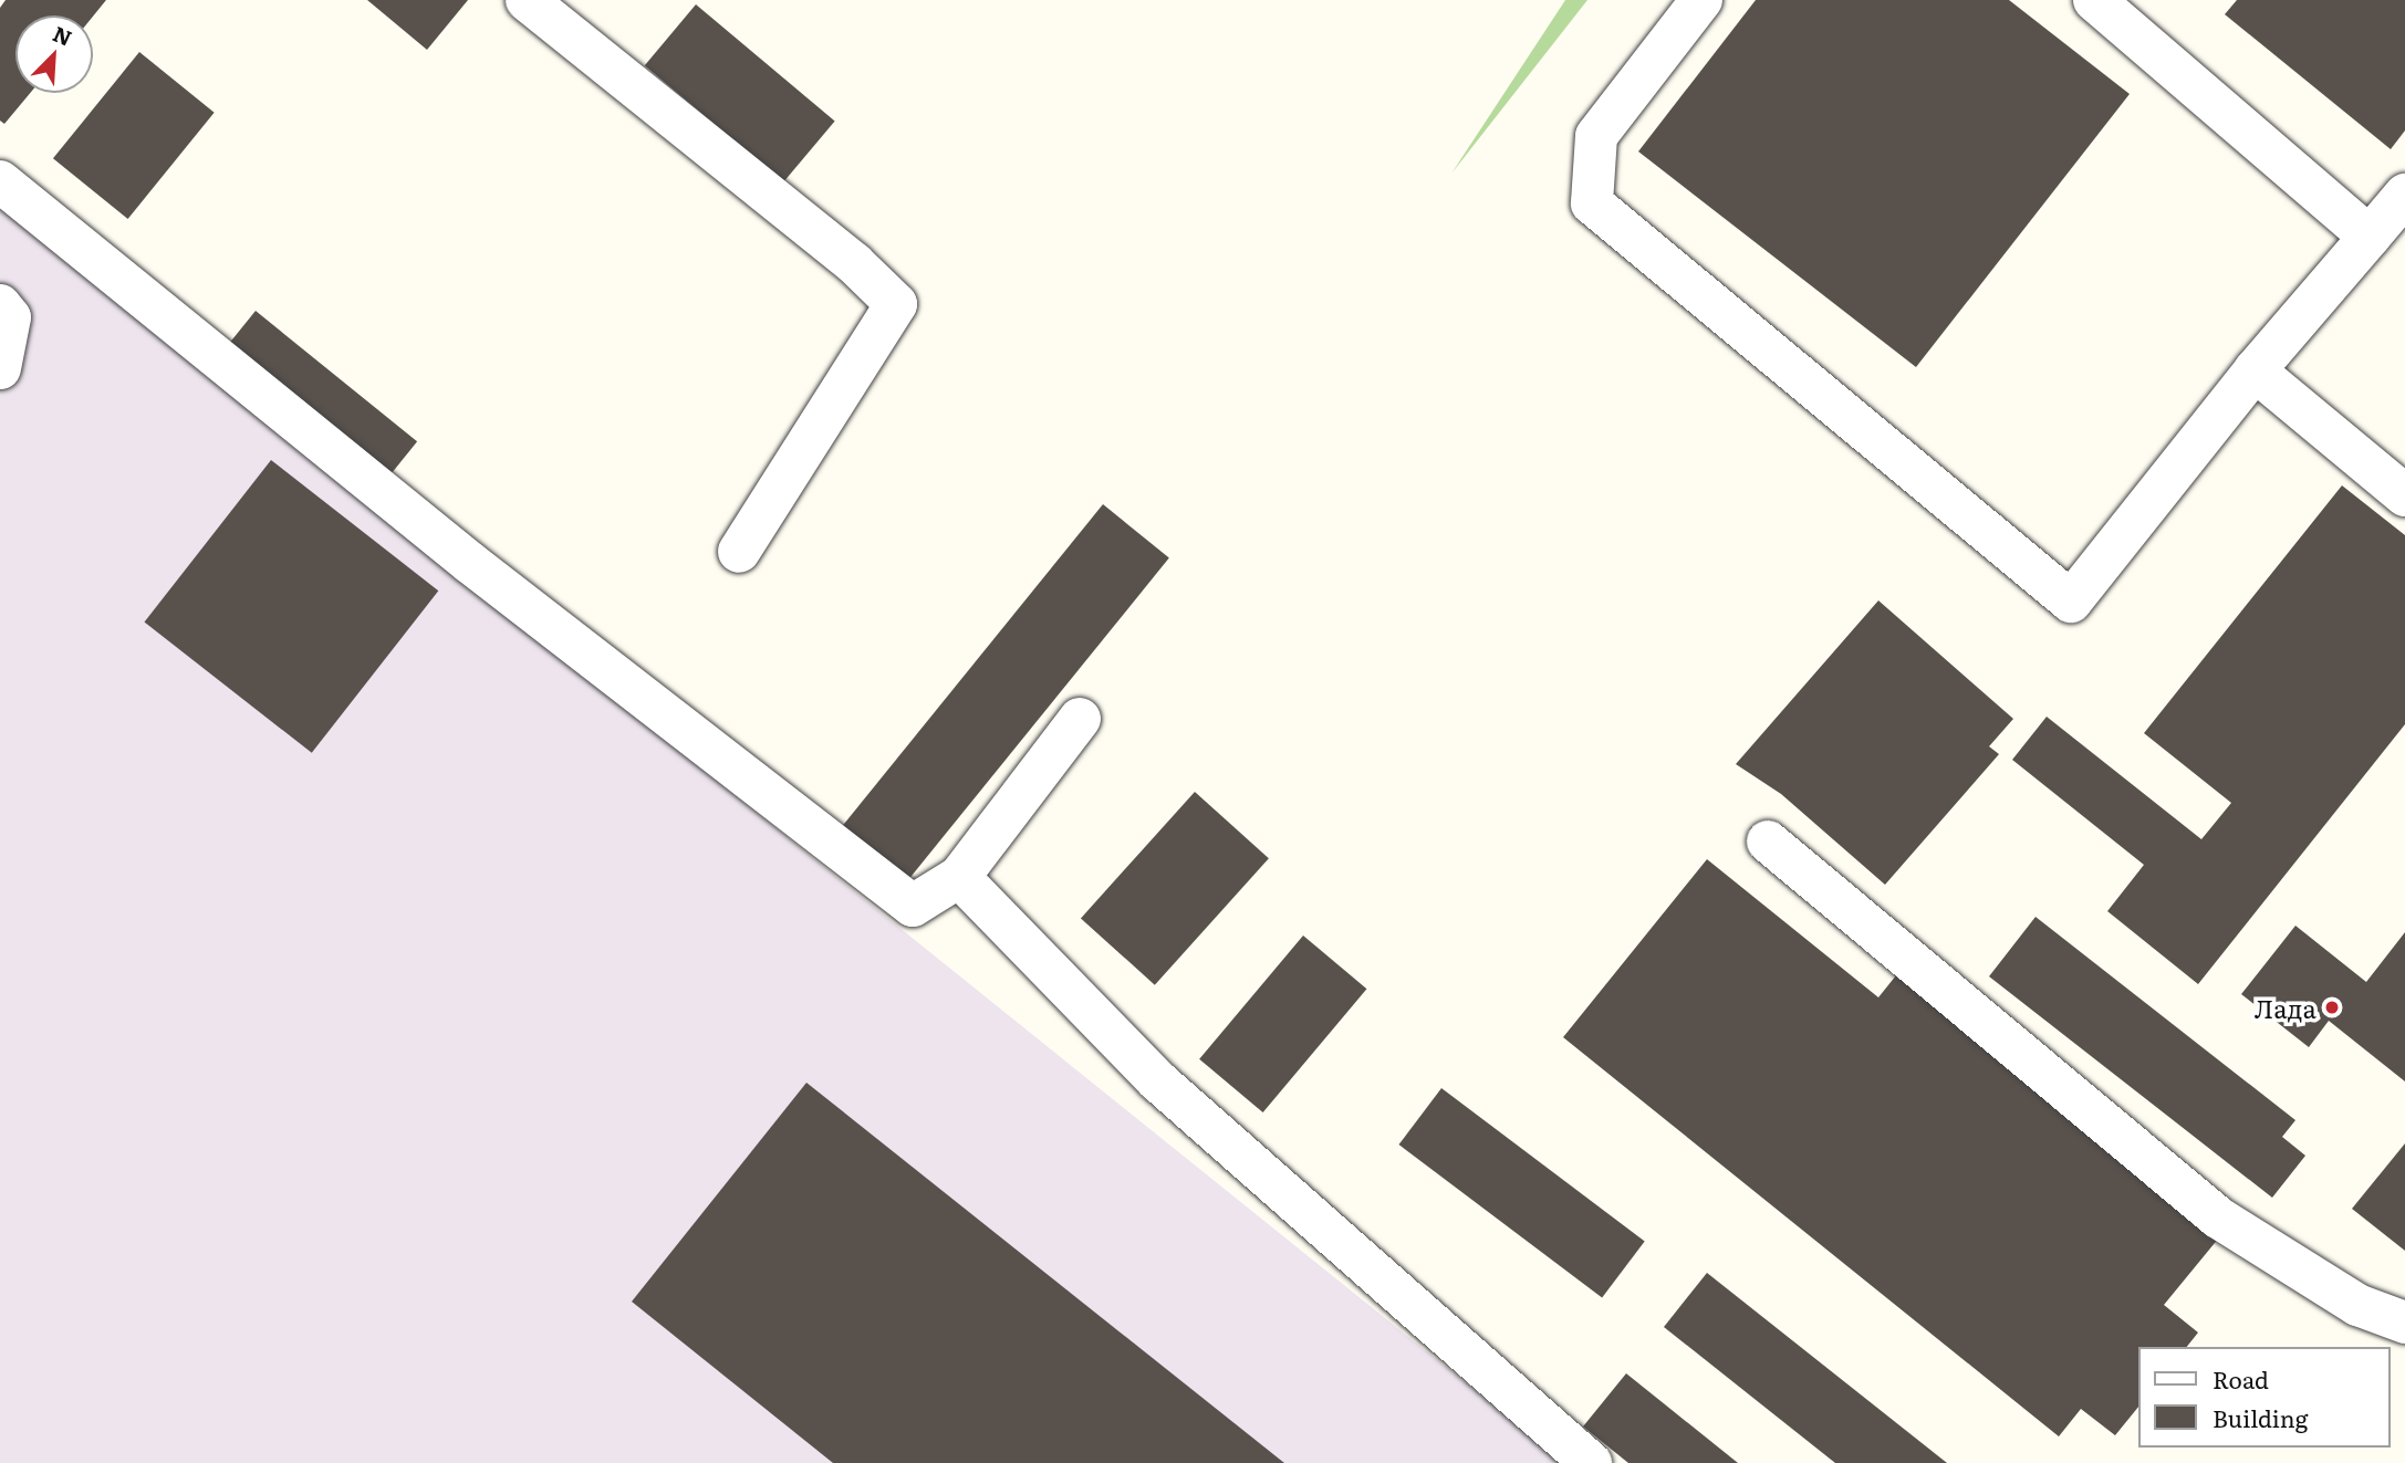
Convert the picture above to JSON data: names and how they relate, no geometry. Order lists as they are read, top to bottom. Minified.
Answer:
{"places":["Лада"],"legend":["Road","Building"],"north":"top right"}
